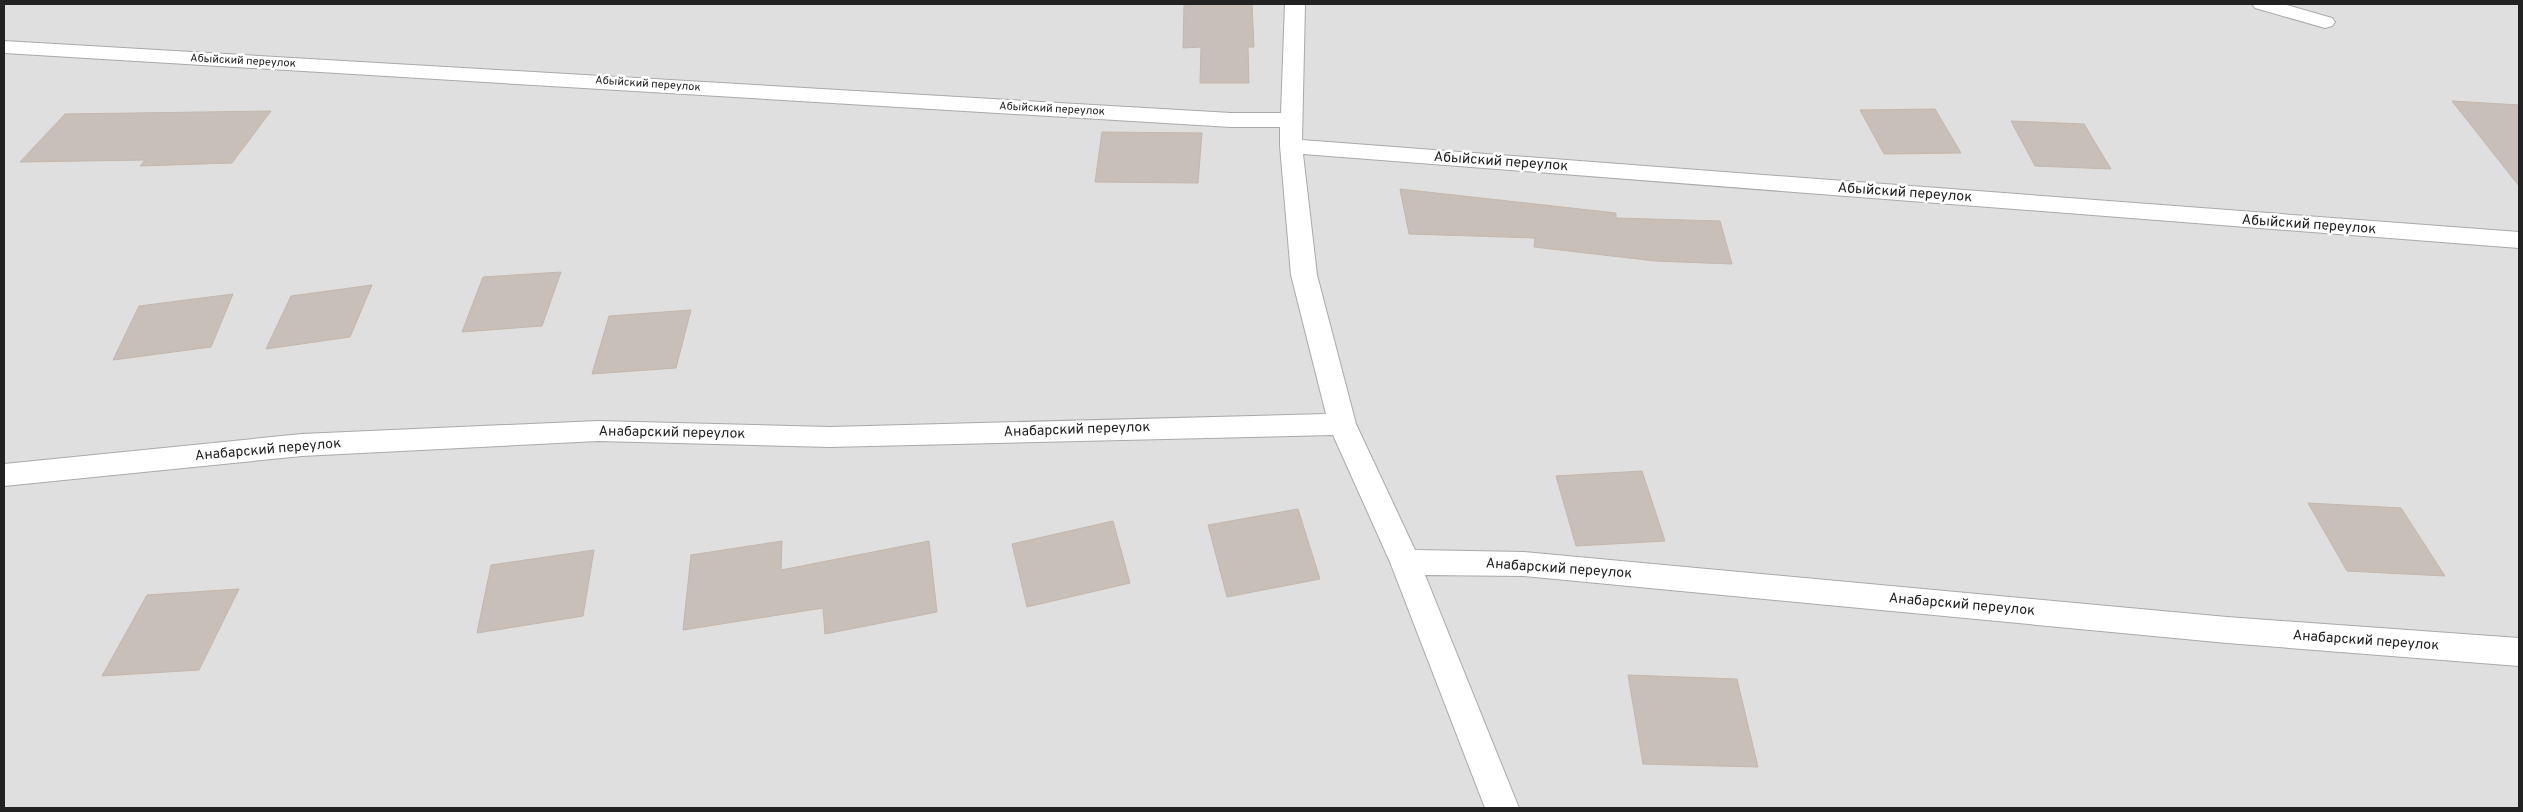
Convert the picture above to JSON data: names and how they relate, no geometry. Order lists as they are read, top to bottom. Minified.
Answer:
{"streets":{"street":["Абыйский переулок","Анабарский переулок"]}}
